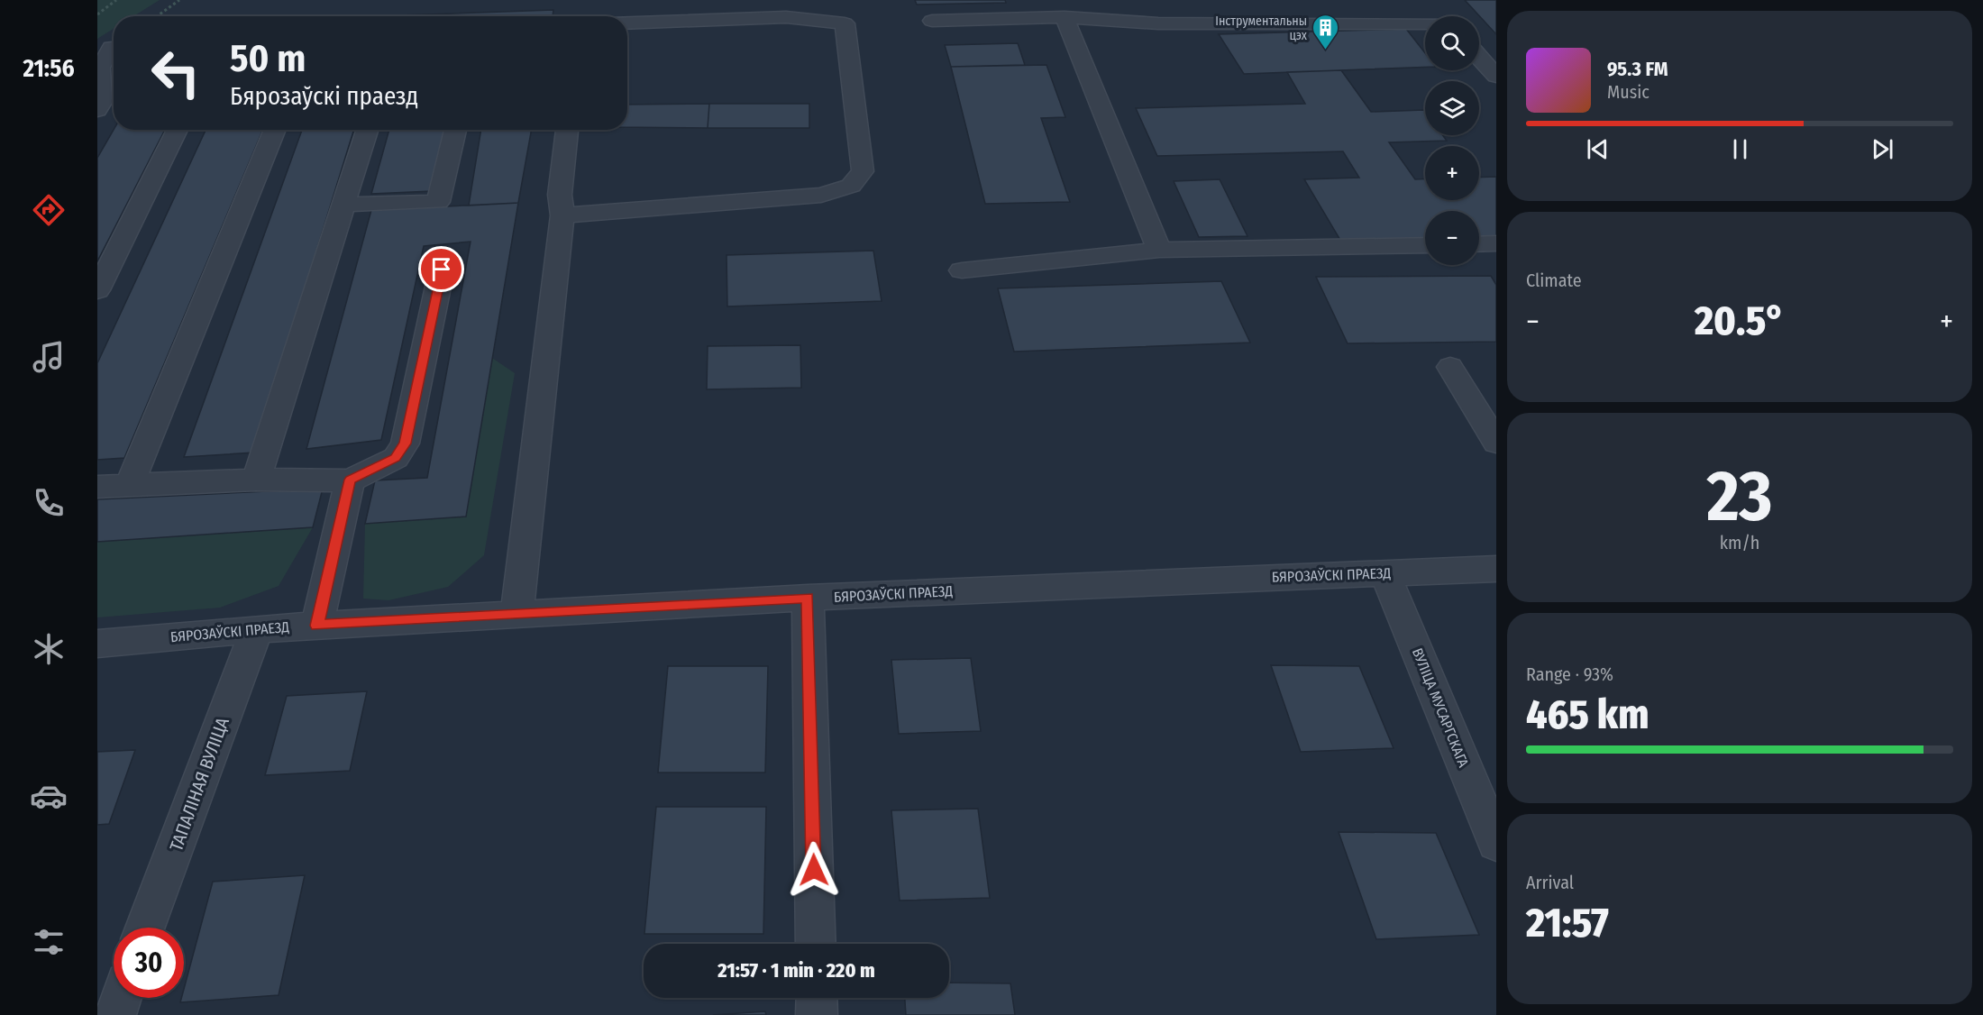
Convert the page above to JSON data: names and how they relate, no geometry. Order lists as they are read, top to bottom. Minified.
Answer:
{"streets":{"street":["БЯРОЗАЎСКІ ПРАЕЗД","ВУЛІЦА МУСАРГСКАГА","ТАПАЛІНАЯ ВУЛІЦА"]},"crossings":[["БЯРОЗАЎСКІ ПРАЕЗД","ВУЛІЦА МУСАРГСКАГА"],["БЯРОЗАЎСКІ ПРАЕЗД","ТАПАЛІНАЯ ВУЛІЦА"]],"places":{"building":["Інструментальны цэх"]},"page":{"tabs":"21:56","map_buttons":["+","−"],"turn":["50 m","Бярозаўскі праезд"],"song":["95.3 FM","Music"],"tile":["Climate",["23","km/h"],["Range · 93%","465 km"],["Arrival","21:57"]],"heat":["−","20.5°","+"],"limit":"30","trip":"21:57 · 1 min · 220 m"}}
